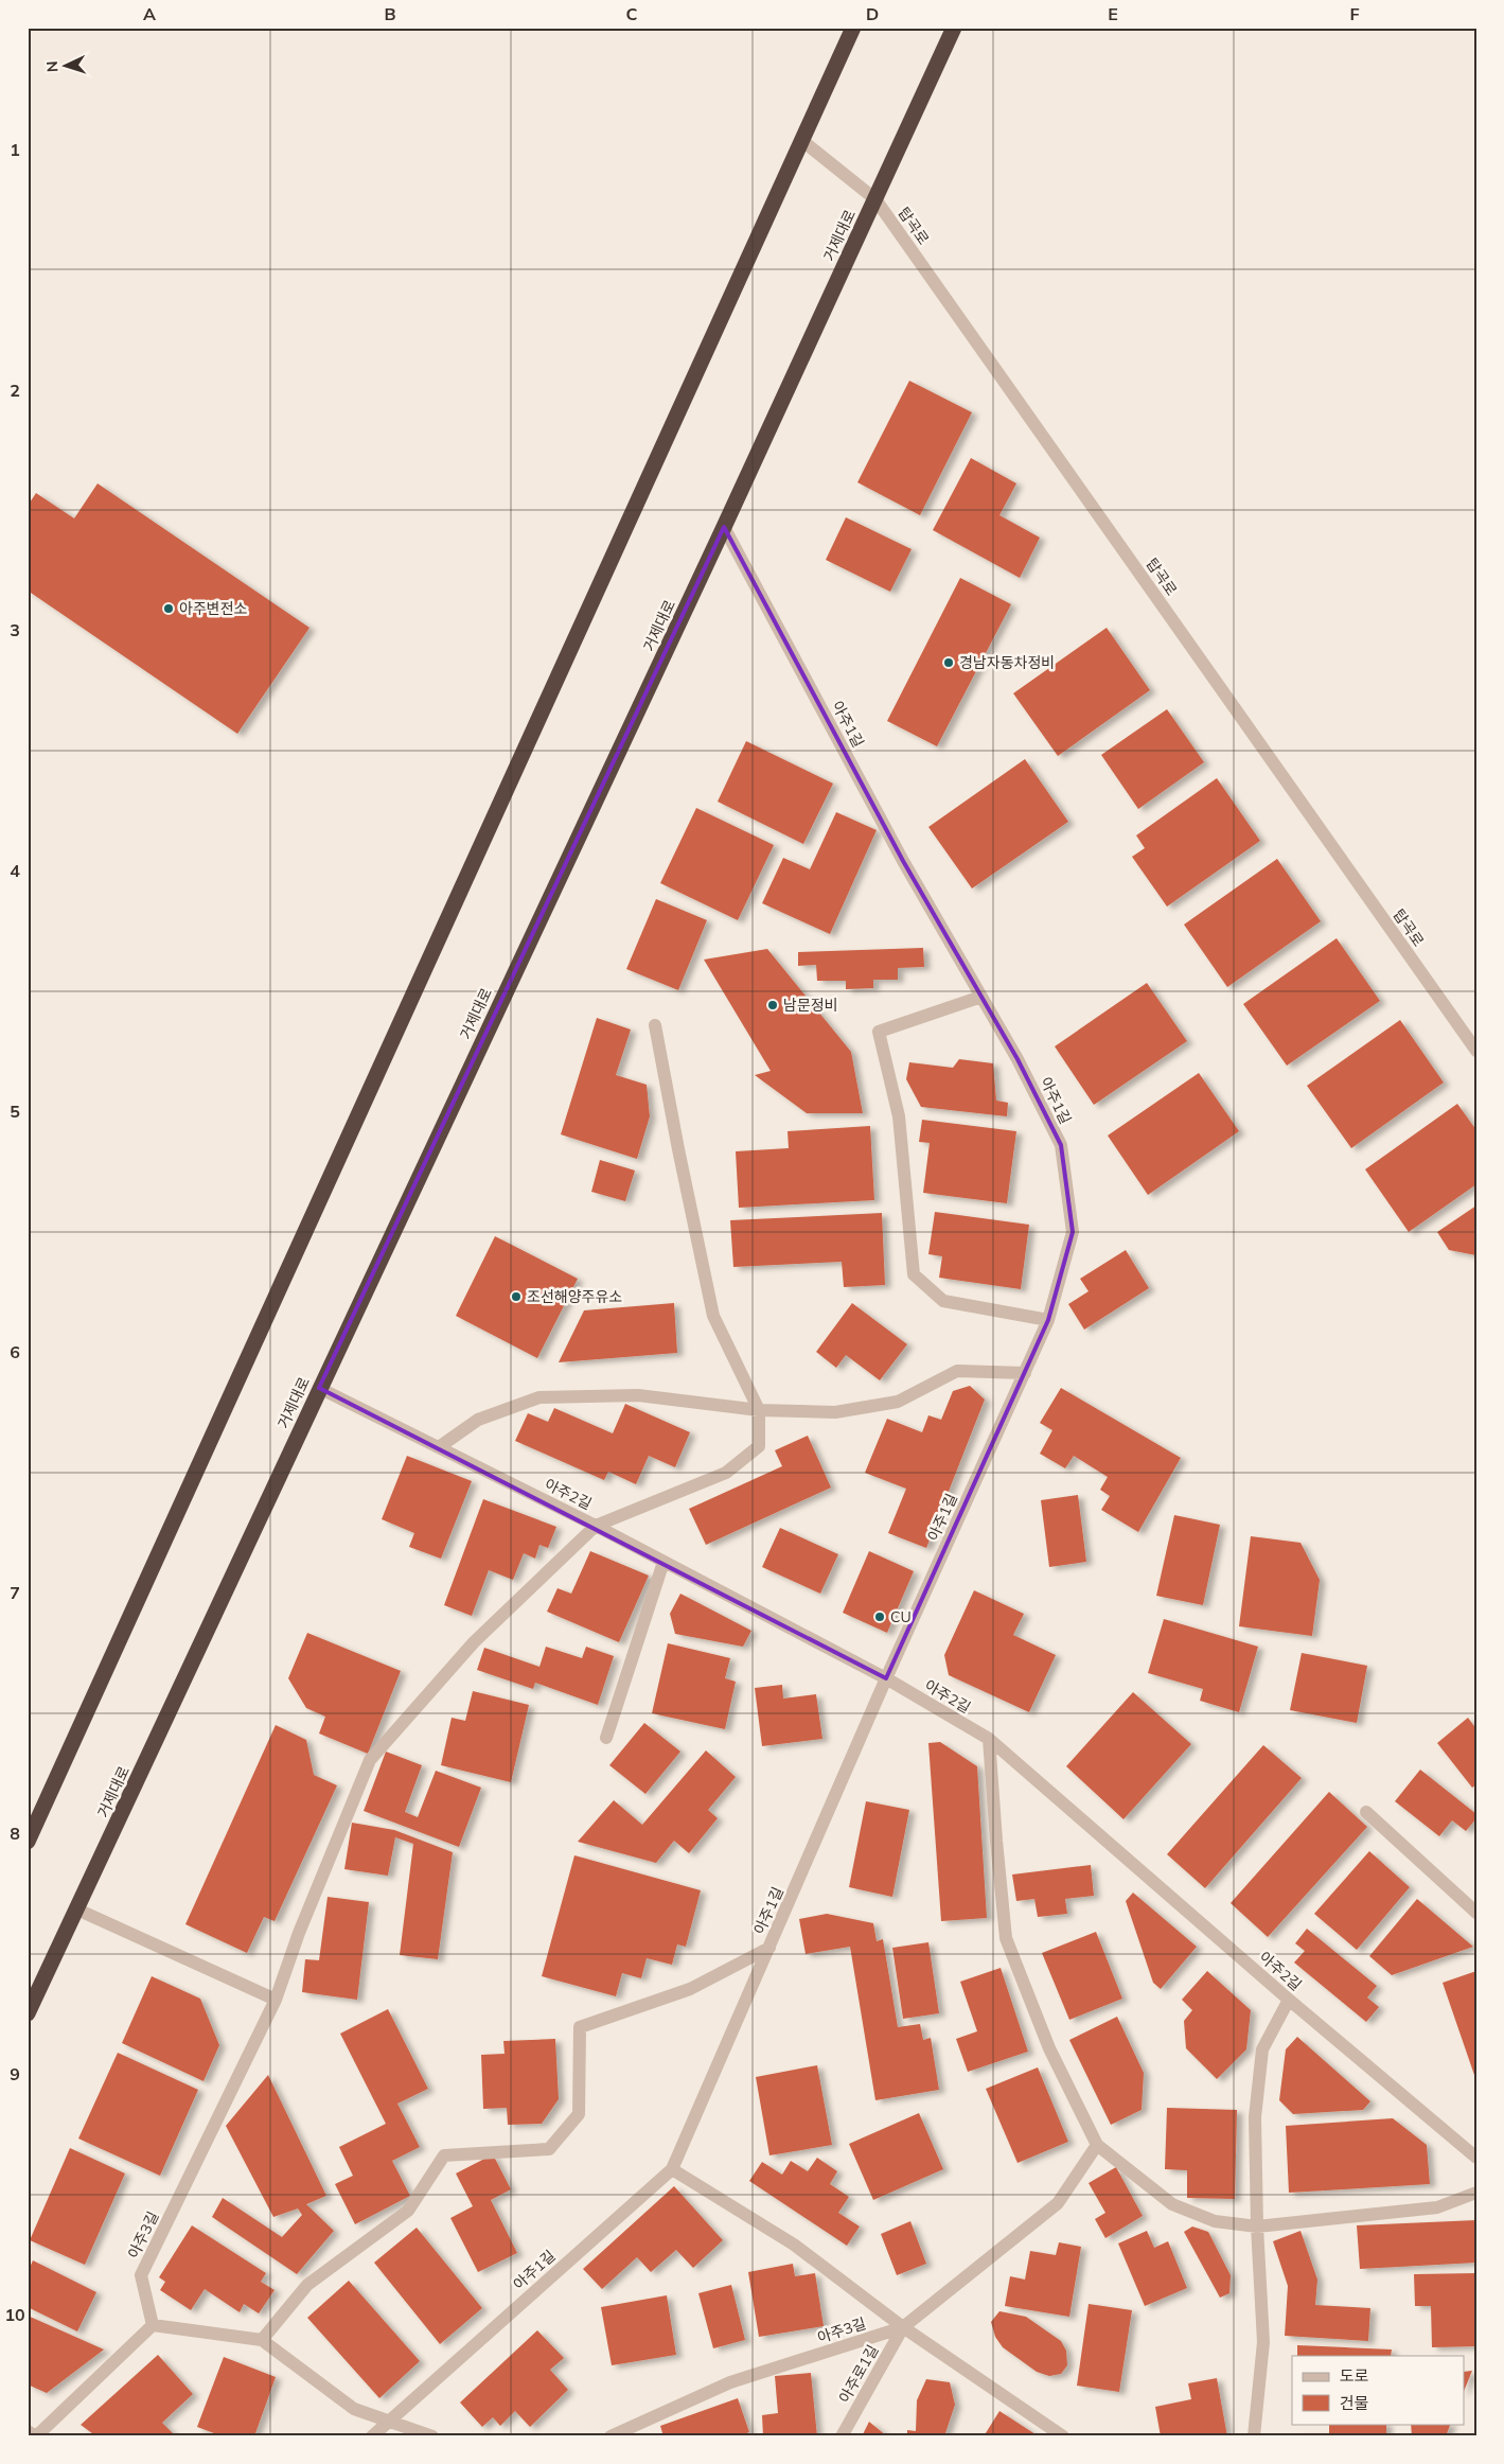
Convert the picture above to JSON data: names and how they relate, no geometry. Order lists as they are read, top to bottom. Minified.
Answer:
{"streets":{"highway":["거제대로"],"street":["탑곡로","아주1길","아주2길","아주3길","아주로1길"]},"crossings":[["탑곡로","거제대로"],["거제대로","아주1길"],["거제대로","아주2길"],["아주1길","아주2길"],["아주2길","아주3길"],["아주3길","아주로1길"]],"places":["아주변전소","경남자동차정비","남문정비","조선해양주유소","CU"],"legend":["도로","건물"],"north":"left","grid":{"columns":["A","B","C","D","E","F"],"rows":["1","2","3","4","5","6","7","8","9","10"]}}
